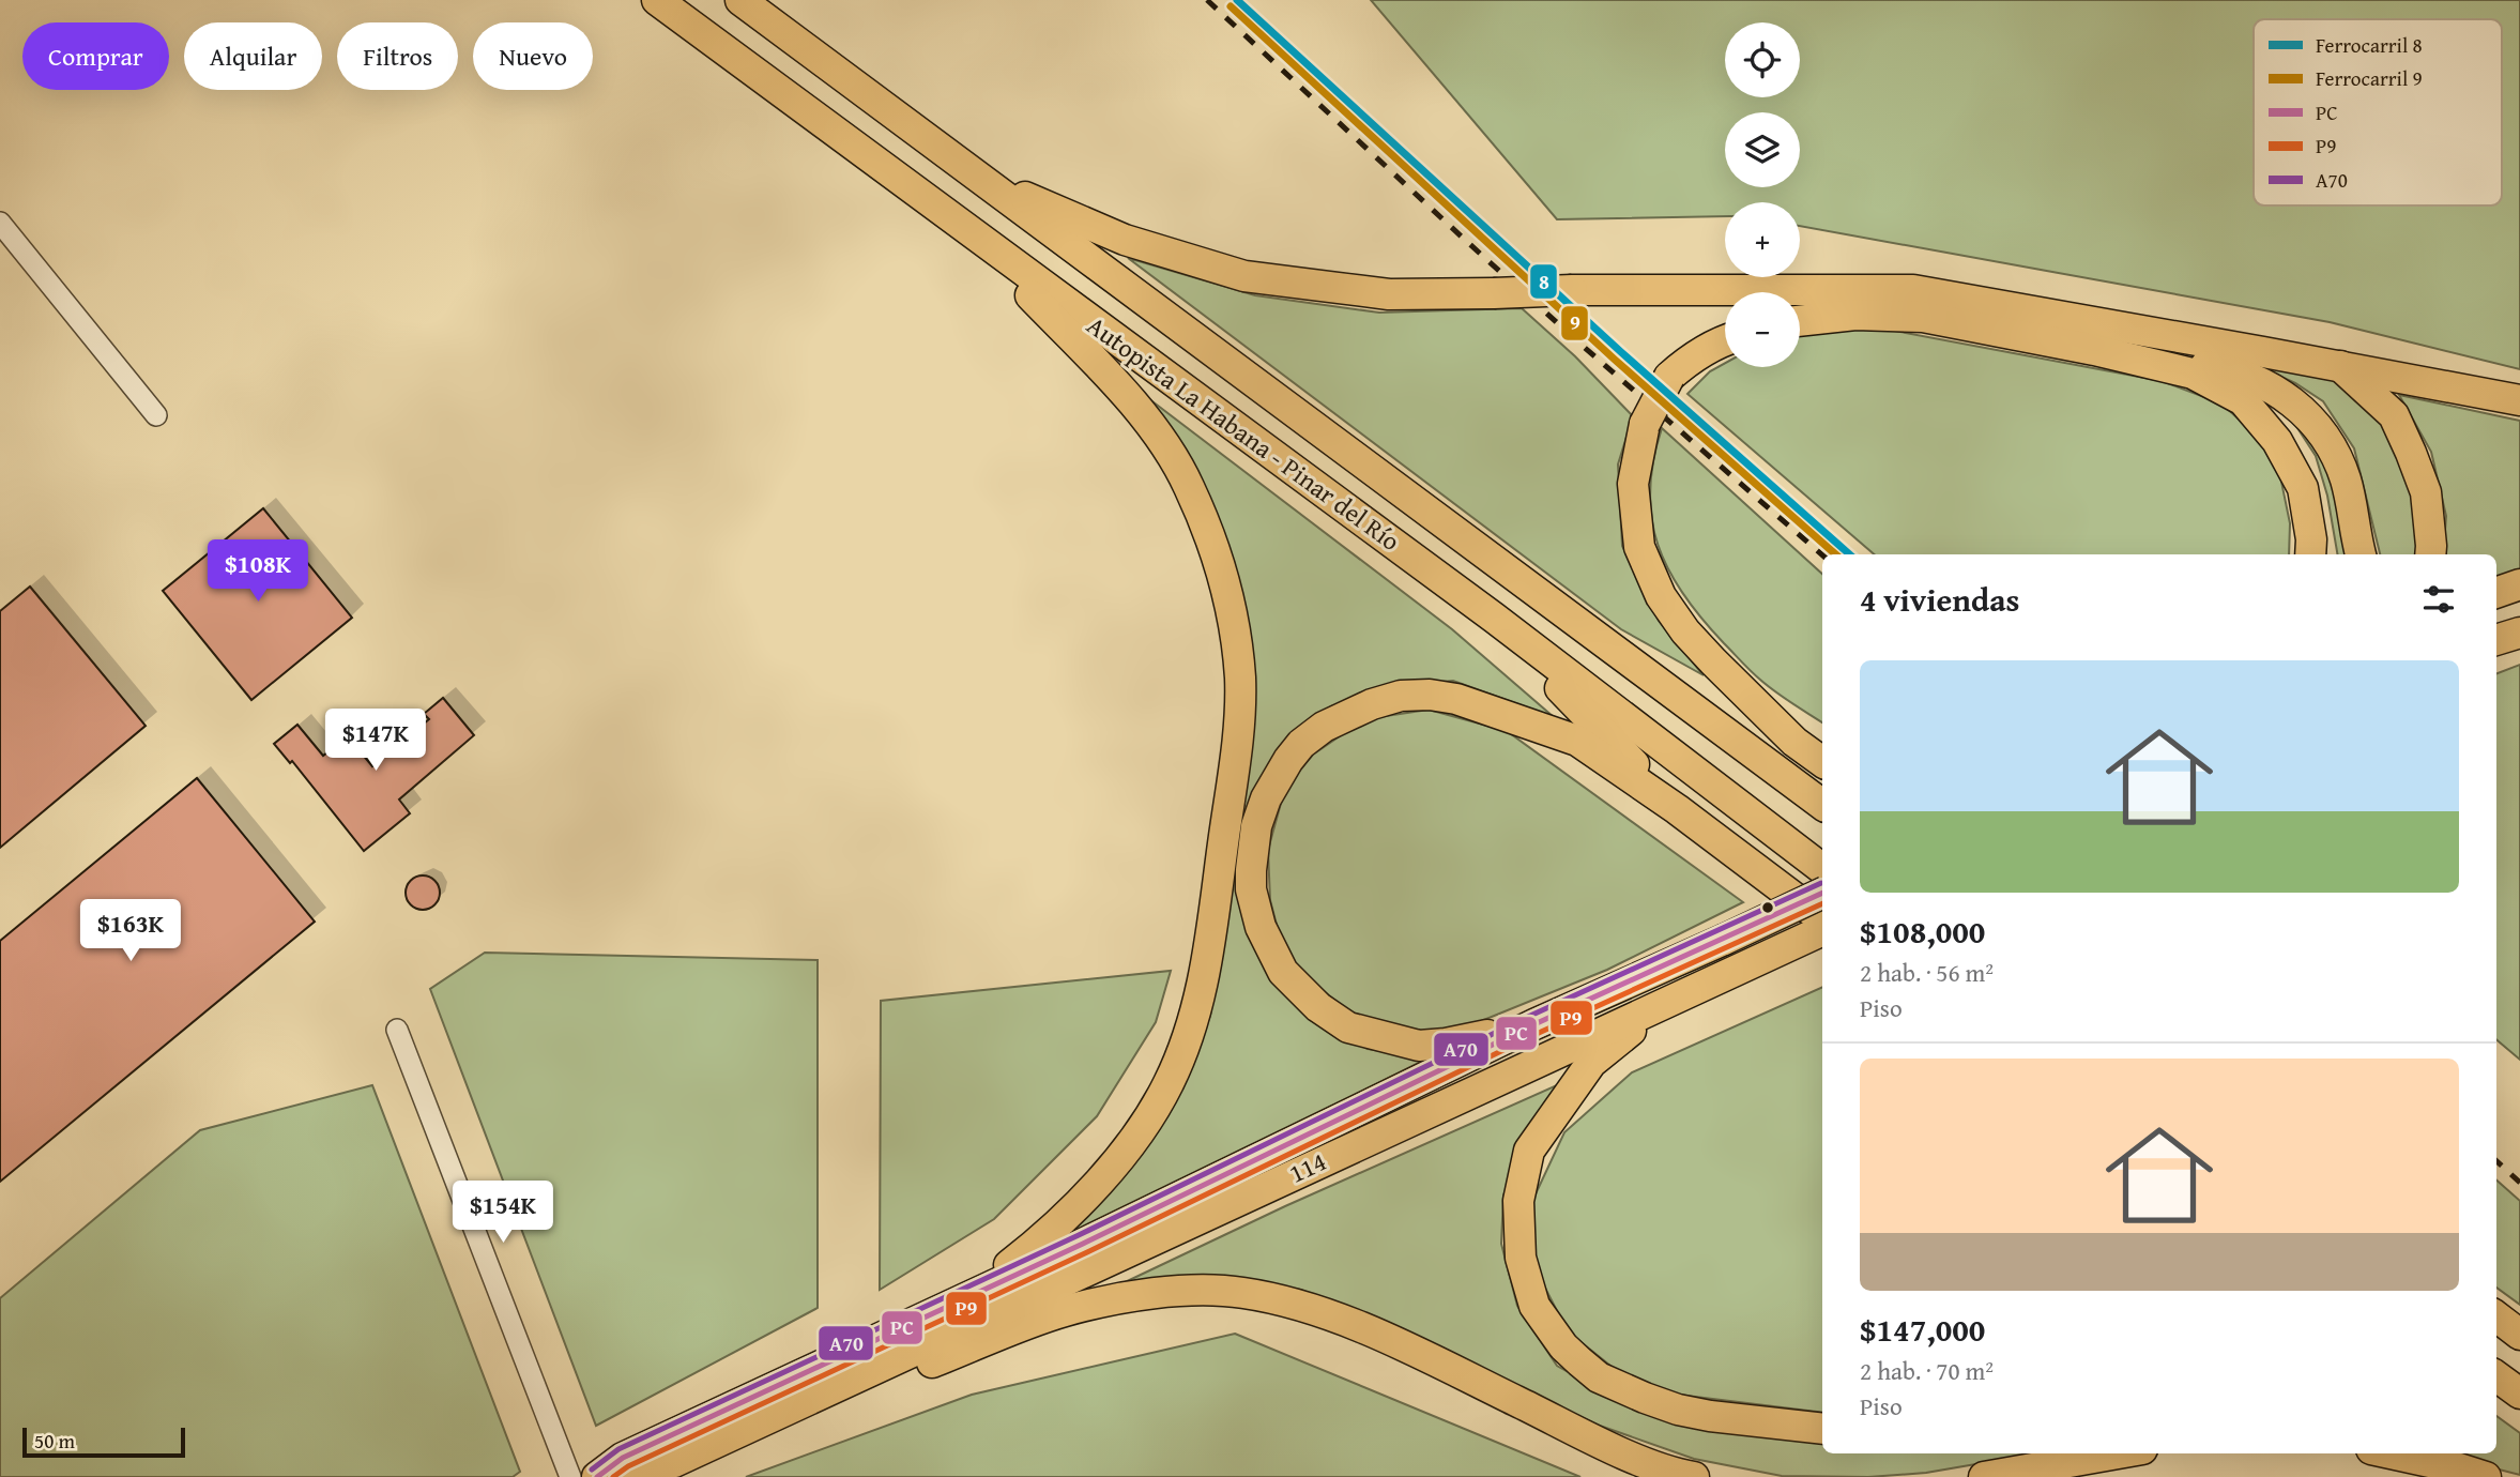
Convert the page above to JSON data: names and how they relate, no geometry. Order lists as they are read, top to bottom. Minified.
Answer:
{"streets":{"highway":["Autopista La Habana - Pinar del Río","114"]},"lines":["rail line 8","rail line 9","transit line A70","transit line PC","transit line P9"],"legend":["Ferrocarril 8","Ferrocarril 9","PC","P9","A70"],"scale_bar":"50 m","page":{"map_buttons":["+","−"],"chip":["Comprar","Alquilar","Filtros","Nuevo"],"price":["$108K","$147K","$163K","$154K"],"heading":"4 viviendas","list":[{"name":"$108,000","note":"2 hab. · 56 m² · Piso"},{"name":"$147,000","note":"2 hab. · 70 m² · Piso"}],"scale":"50 m"}}
